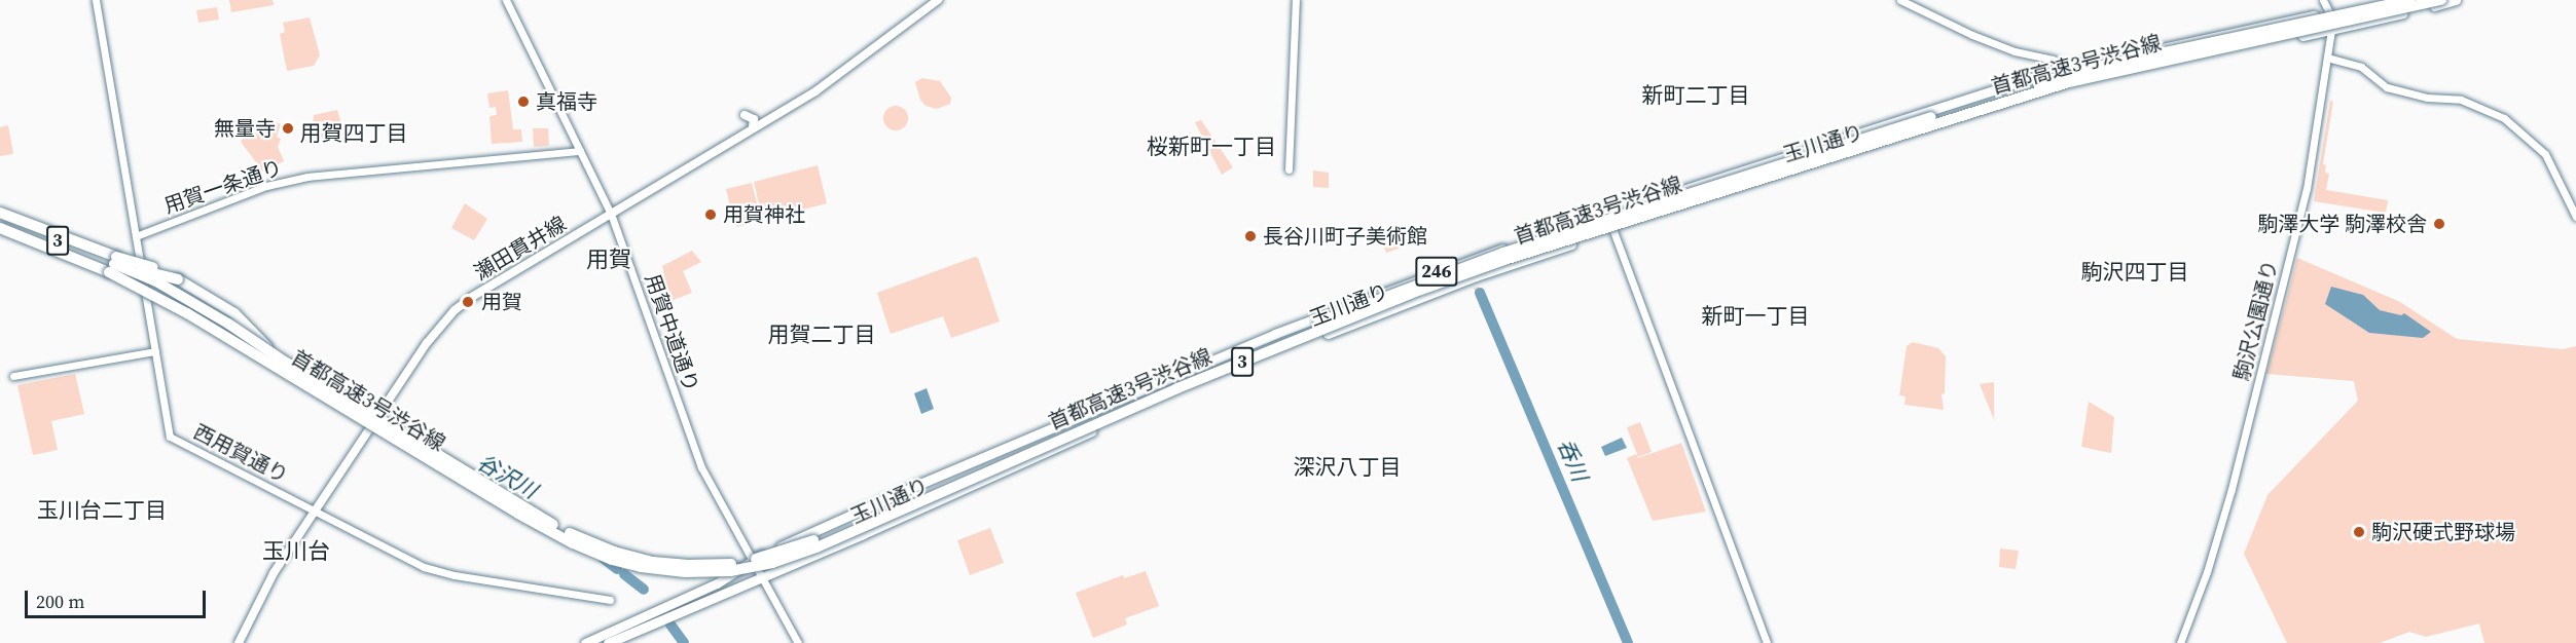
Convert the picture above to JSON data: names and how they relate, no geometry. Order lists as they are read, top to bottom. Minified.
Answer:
{"streets":{"highway":["首都高速3号渋谷線","玉川通り","3","246"],"main road":["瀬田貫井線"],"street":["用賀一条通り","駒沢公園通り","用賀中道通り","西用賀通り"]},"crossings":[["玉川通り","駒沢公園通り"],["玉川通り","用賀中道通り"],["用賀一条通り","用賀中道通り"],["用賀一条通り","西用賀通り"],["瀬田貫井線","用賀中道通り"],["瀬田貫井線","西用賀通り"]],"districts":["新町二丁目","用賀四丁目","桜新町一丁目","用賀","駒沢四丁目","新町一丁目","用賀二丁目","深沢八丁目","玉川台二丁目","玉川台"],"water":["呑川","谷沢川"],"places":["真福寺","無量寺","用賀神社","駒澤大学 駒澤校舎","長谷川町子美術館","用賀","駒沢硬式野球場"],"scale_bar":"200 m"}
